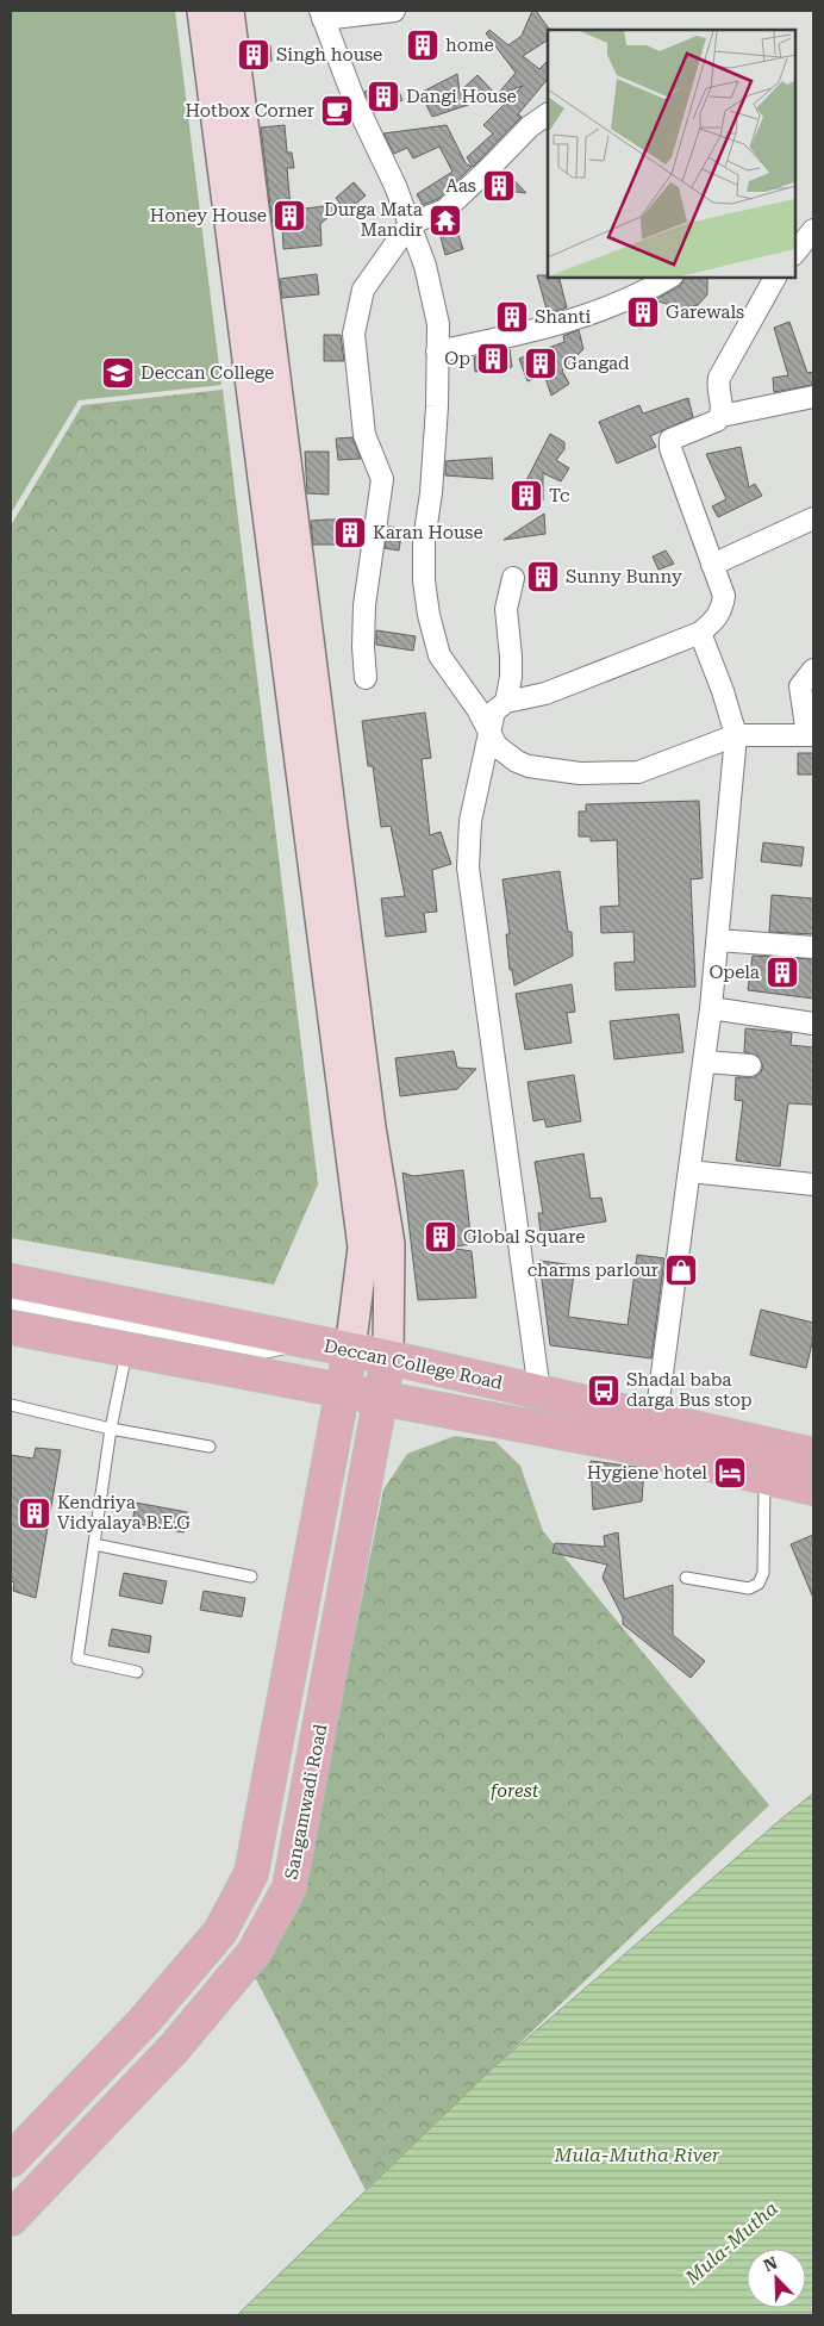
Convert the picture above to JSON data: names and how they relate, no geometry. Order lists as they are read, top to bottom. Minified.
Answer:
{"streets":{"main road":["Deccan College Road","Sangamwadi Road"]},"crossings":[["Deccan College Road","Sangamwadi Road"]],"water":["Mula-Mutha River","Mula-Mutha"],"parks":["forest"],"places":{"building":["home","Singh house","Dangi House","Aas","Honey House","Garewals","Shanti","Op","Gangad","Tc","Karan House","Sunny Bunny","Opela","Global Square","Kendriya Vidyalaya B.E.G"],"cafe":["Hotbox Corner"],"temple":["Durga Mata Mandir"],"school or university":["Deccan College"],"shop":["charms parlour"],"bus stop":["Shadal baba darga Bus stop"],"hotel":["Hygiene hotel"]},"north":"top left"}
